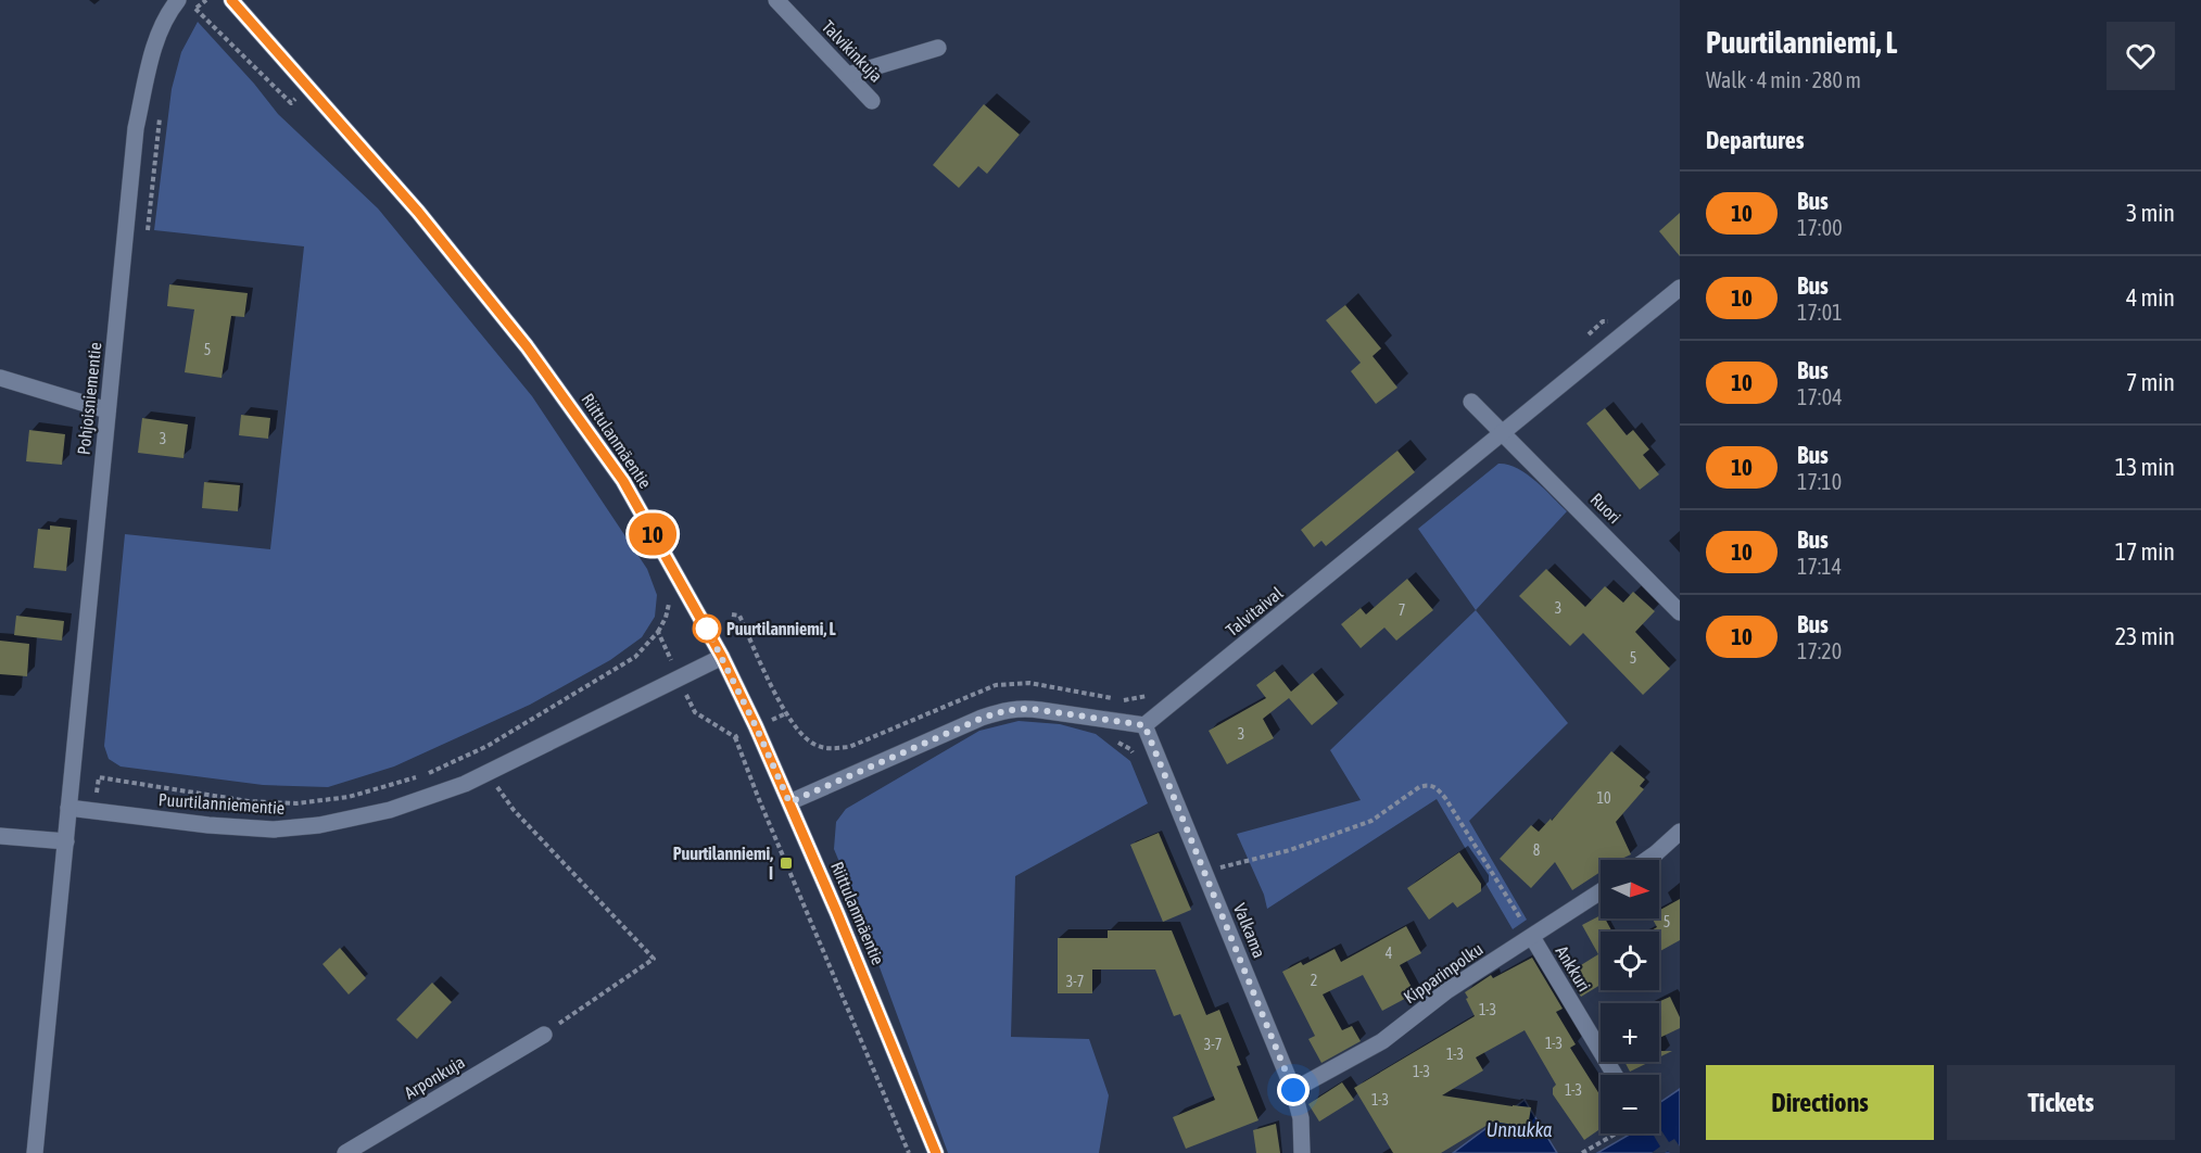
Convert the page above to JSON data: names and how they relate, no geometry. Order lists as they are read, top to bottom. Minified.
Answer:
{"streets":{"street":["Talvikinkuja","Pohjoisniementie","Riittulanmäentie","Ruori","Talvitaival","Puurtilanniementie","Valkama","Ankkuri","Kipparinpolku","Arponkuja"]},"crossings":[["Pohjoisniementie","Puurtilanniementie"],["Riittulanmäentie","Puurtilanniementie"],["Ruori","Talvitaival"],["Talvitaival","Valkama"],["Valkama","Kipparinpolku"],["Ankkuri","Kipparinpolku"]],"water":["Unnukka"],"places":{"other":["Puurtilanniemi, L"],"transit":["Puurtilanniemi, I"]},"lines":["bus line 10"],"house_numbers":["5","3","3","7","5","3","10","8","5","4","2","3-7","1-3","1-3","3-7","1-3","1-3","1-3","1-3"],"north":"right","page":{"on_map":"10","heading":[["Puurtilanniemi, L","Walk · 4 min · 280 m"],"Departures"],"list":[{"mark":"10","name":"Bus","note":"17:00","value":"3 min"},{"mark":"10","name":"Bus","note":"17:01","value":"4 min"},{"mark":"10","name":"Bus","note":"17:04","value":"7 min"},{"mark":"10","name":"Bus","note":"17:10","value":"13 min"},{"mark":"10","name":"Bus","note":"17:14","value":"17 min"},{"mark":"10","name":"Bus","note":"17:20","value":"23 min"}],"map_buttons":["+","−"],"buttons":["Directions","Tickets"]}}
